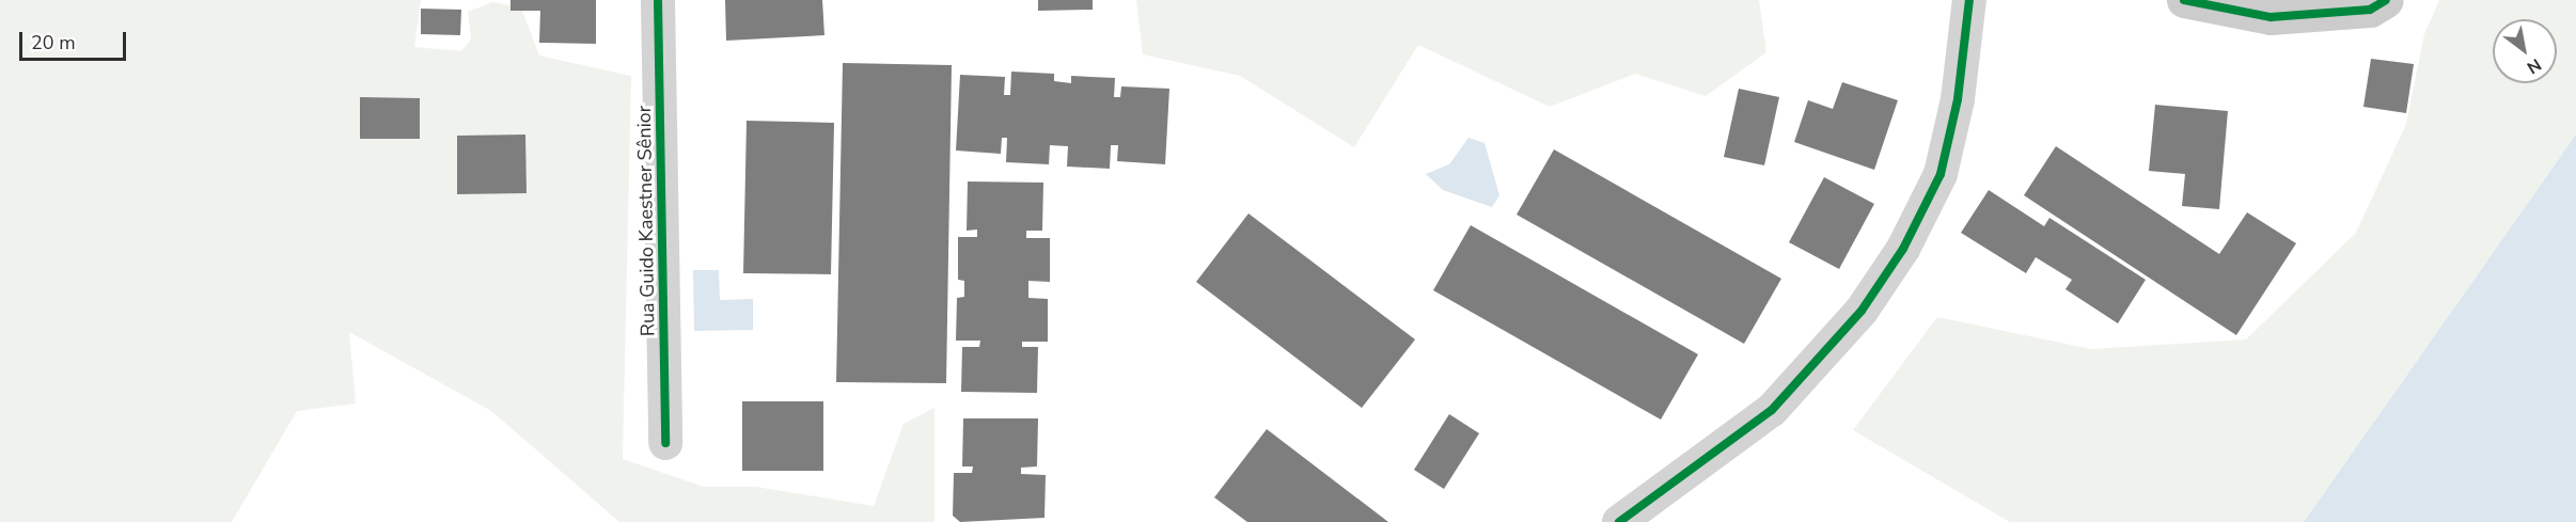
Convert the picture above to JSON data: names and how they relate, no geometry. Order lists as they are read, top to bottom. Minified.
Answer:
{"streets":{"street":["Rua Guido Kaestner Sênior"]},"scale_bar":"20 m","north":"bottom right"}
